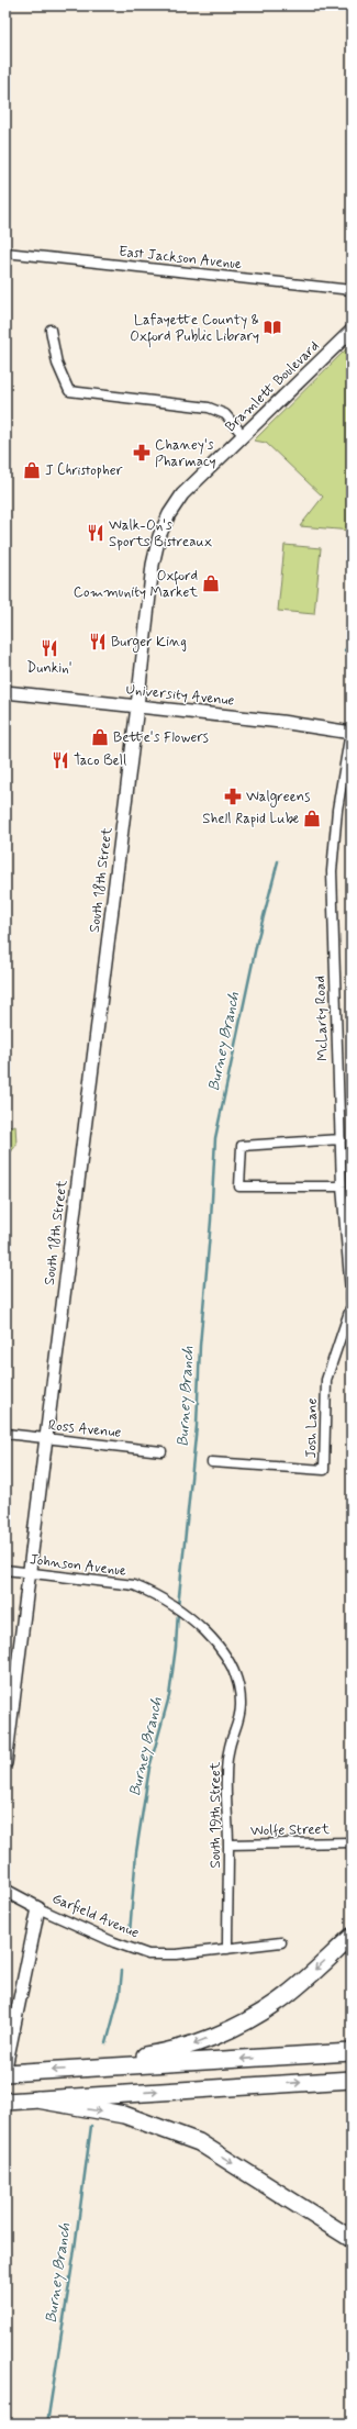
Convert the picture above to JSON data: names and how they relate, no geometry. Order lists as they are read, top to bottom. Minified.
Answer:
{"streets":{"street":["East Jackson Avenue","Bramlett Boulevard","University Avenue","South 18th Street","McLarty Road","Josh Lane","Ross Avenue","Johnson Avenue","South 19th Street","Wolfe Street","Garfield Avenue"]},"crossings":[["Bramlett Boulevard","University Avenue"],["Bramlett Boulevard","South 18th Street"],["University Avenue","South 18th Street"],["University Avenue","McLarty Road"],["South 18th Street","Ross Avenue"],["South 18th Street","Johnson Avenue"],["McLarty Road","Josh Lane"],["Johnson Avenue","South 19th Street"],["South 19th Street","Wolfe Street"],["South 19th Street","Garfield Avenue"]],"water":["Burney Branch"],"places":{"library":["Lafayette County & Oxford Public Library"],"pharmacy":["Chaney's Pharmacy","Walgreens"],"shop":["J Christopher","Oxford Community Market","Bette's Flowers","Shell Rapid Lube"],"restaurant":["Walk-On's Sports Bistreaux","Burger King","Dunkin'","Taco Bell"]}}
